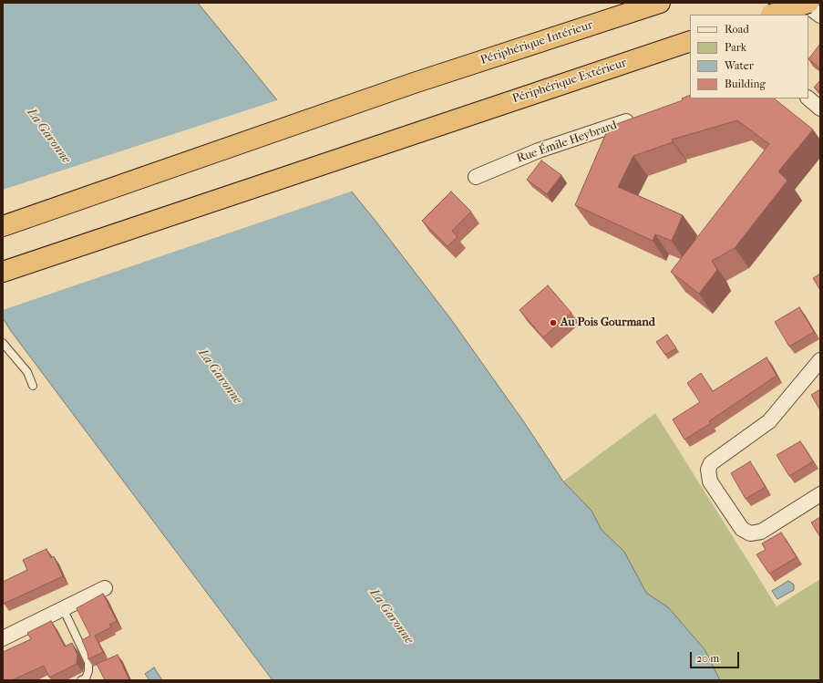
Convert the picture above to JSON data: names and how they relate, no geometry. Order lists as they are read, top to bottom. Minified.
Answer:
{"streets":{"highway":["Périphérique Intérieur","Périphérique Extérieur"],"street":["Rue Émile Heybrard"]},"water":["La Garonne"],"places":["Au Pois Gourmand"],"legend":["Road","Park","Water","Building"],"scale_bar":"20 m"}
